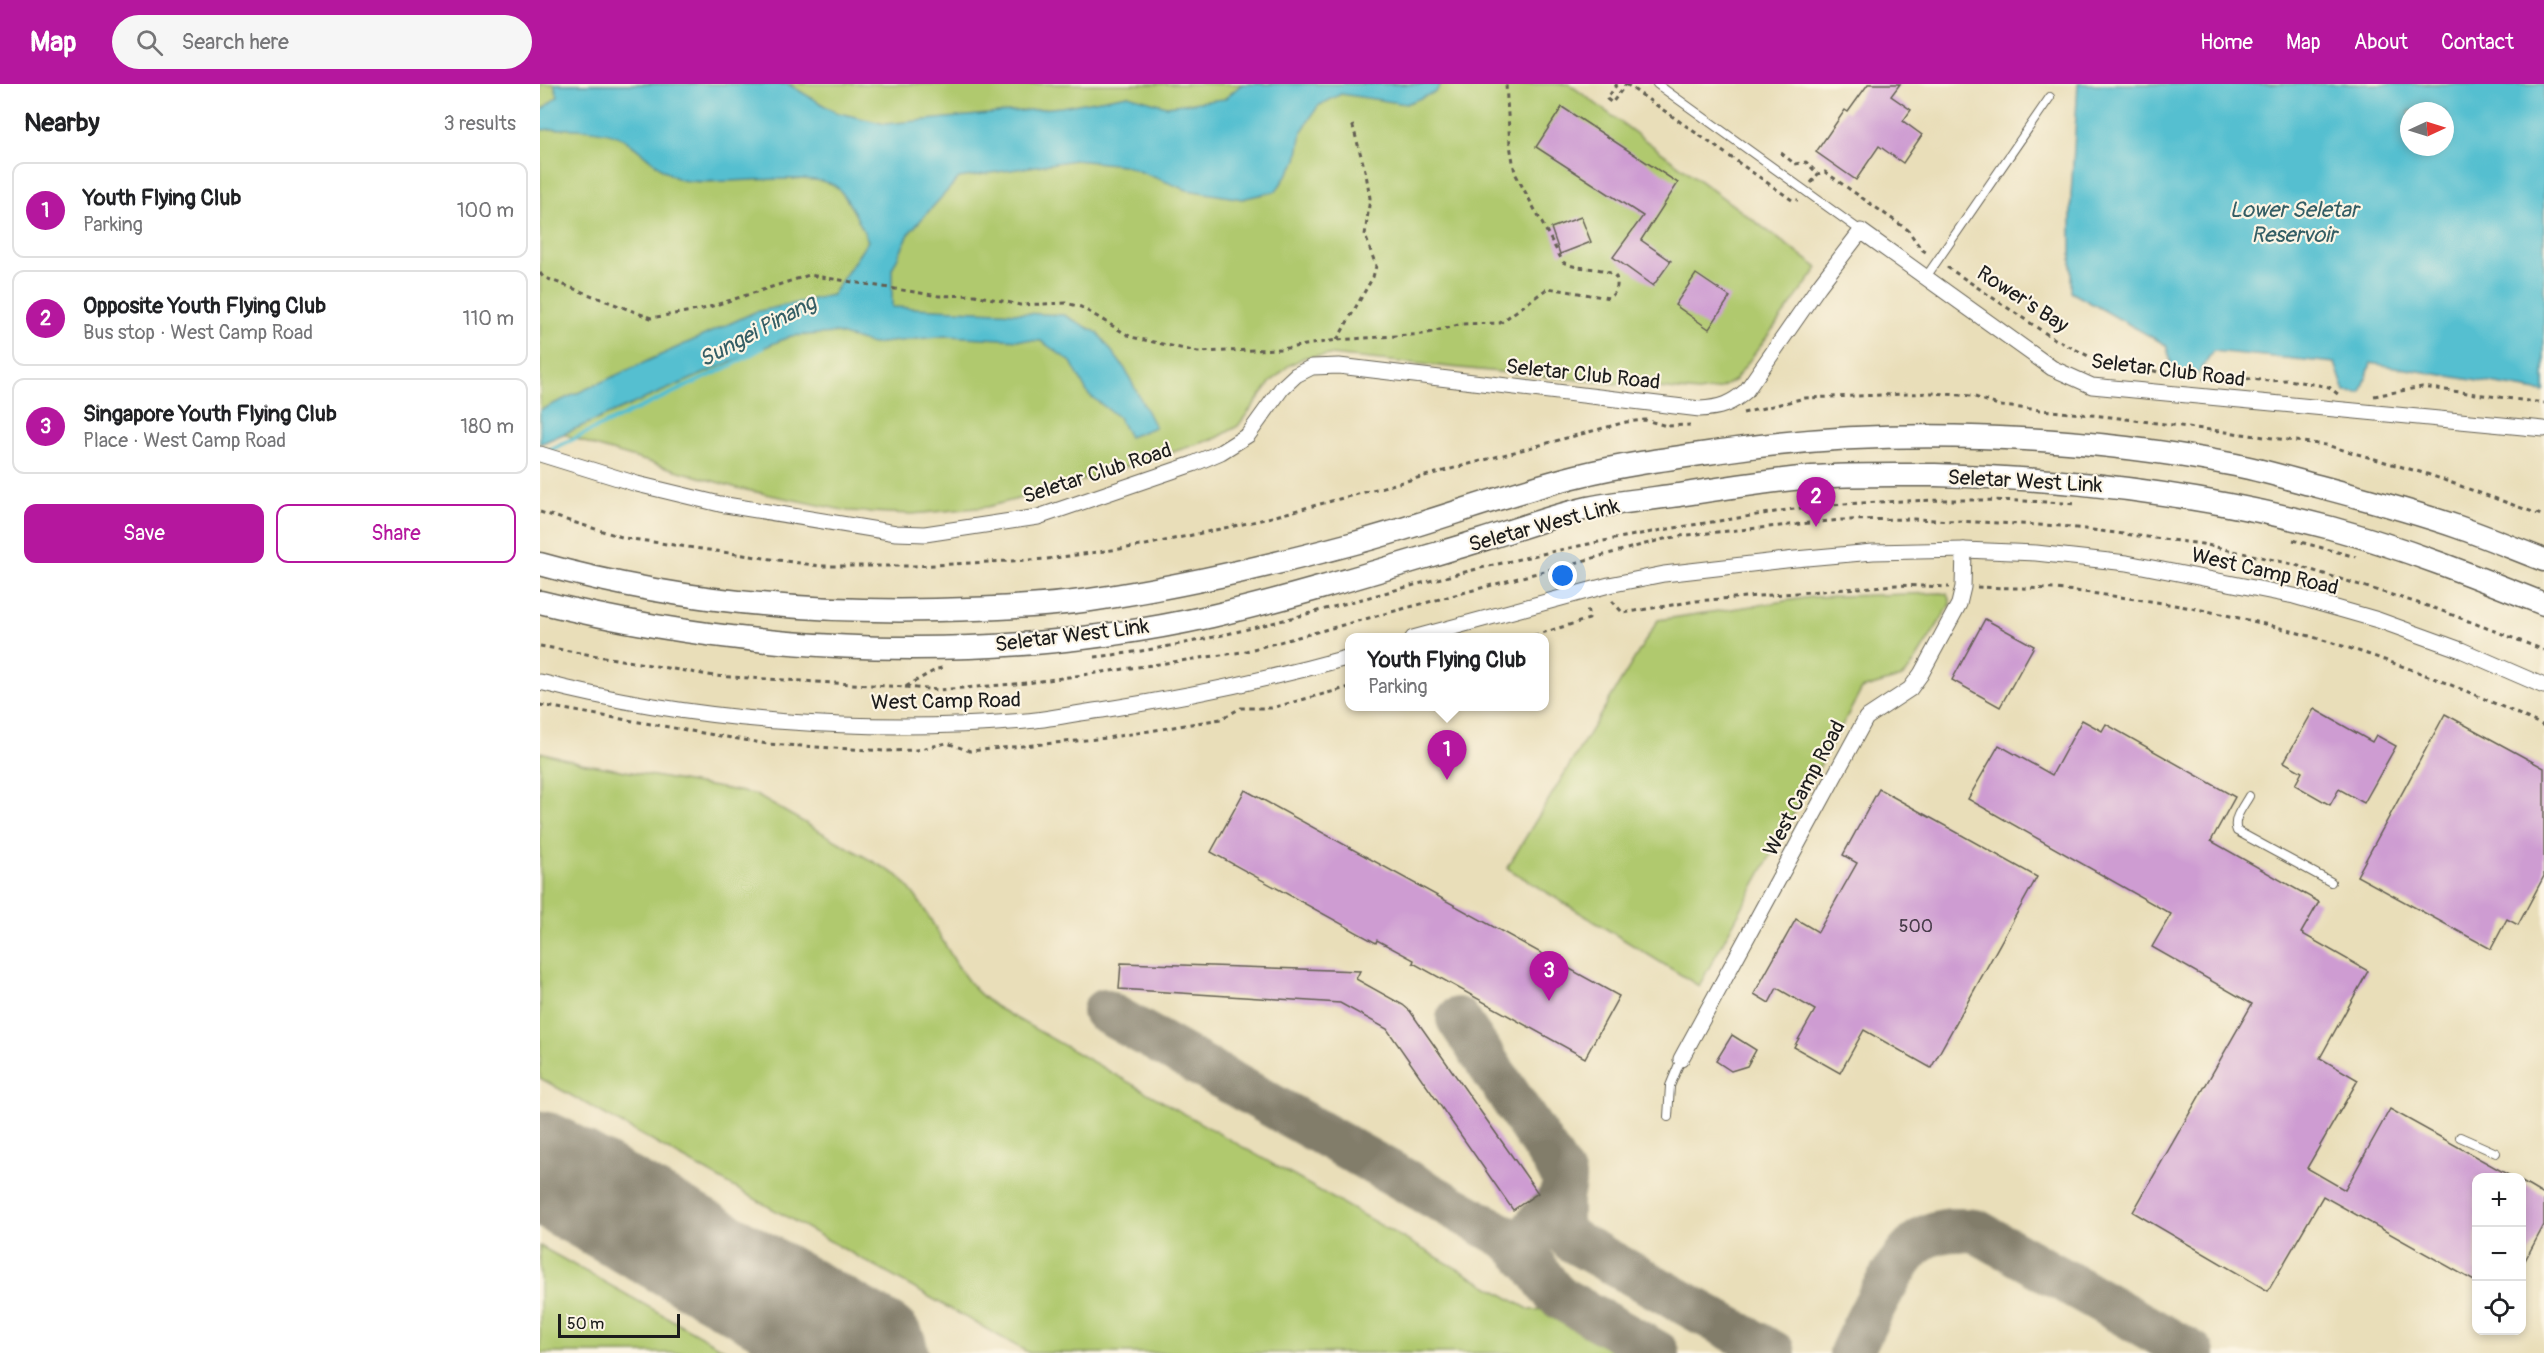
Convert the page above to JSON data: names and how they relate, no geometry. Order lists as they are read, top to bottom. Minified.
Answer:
{"streets":{"main road":["Seletar West Link"],"street":["Seletar Club Road","West Camp Road"],"path":["Rower's Bay"]},"water":["Lower Seletar Reservoir","Sungei Pinang"],"house_numbers":["500"],"scale_bar":"50 m","north":"right","page":{"header":"Map","search":"Search here","nav":["Home","Map","About","Contact"],"heading":["Nearby","3 results"],"list":[{"mark":"1","name":"Youth Flying Club","note":"Parking","value":"100 m"},{"mark":"2","name":"Opposite Youth Flying Club","note":"Bus stop · West Camp Road","value":"110 m"},{"mark":"3","name":"Singapore Youth Flying Club","note":"Place · West Camp Road","value":"180 m"}],"pins":["2","1","3"],"buttons":["Save","Share"],"popup":["Youth Flying Club","Parking"],"map_buttons":["+","−"],"scale":"50 m"}}
